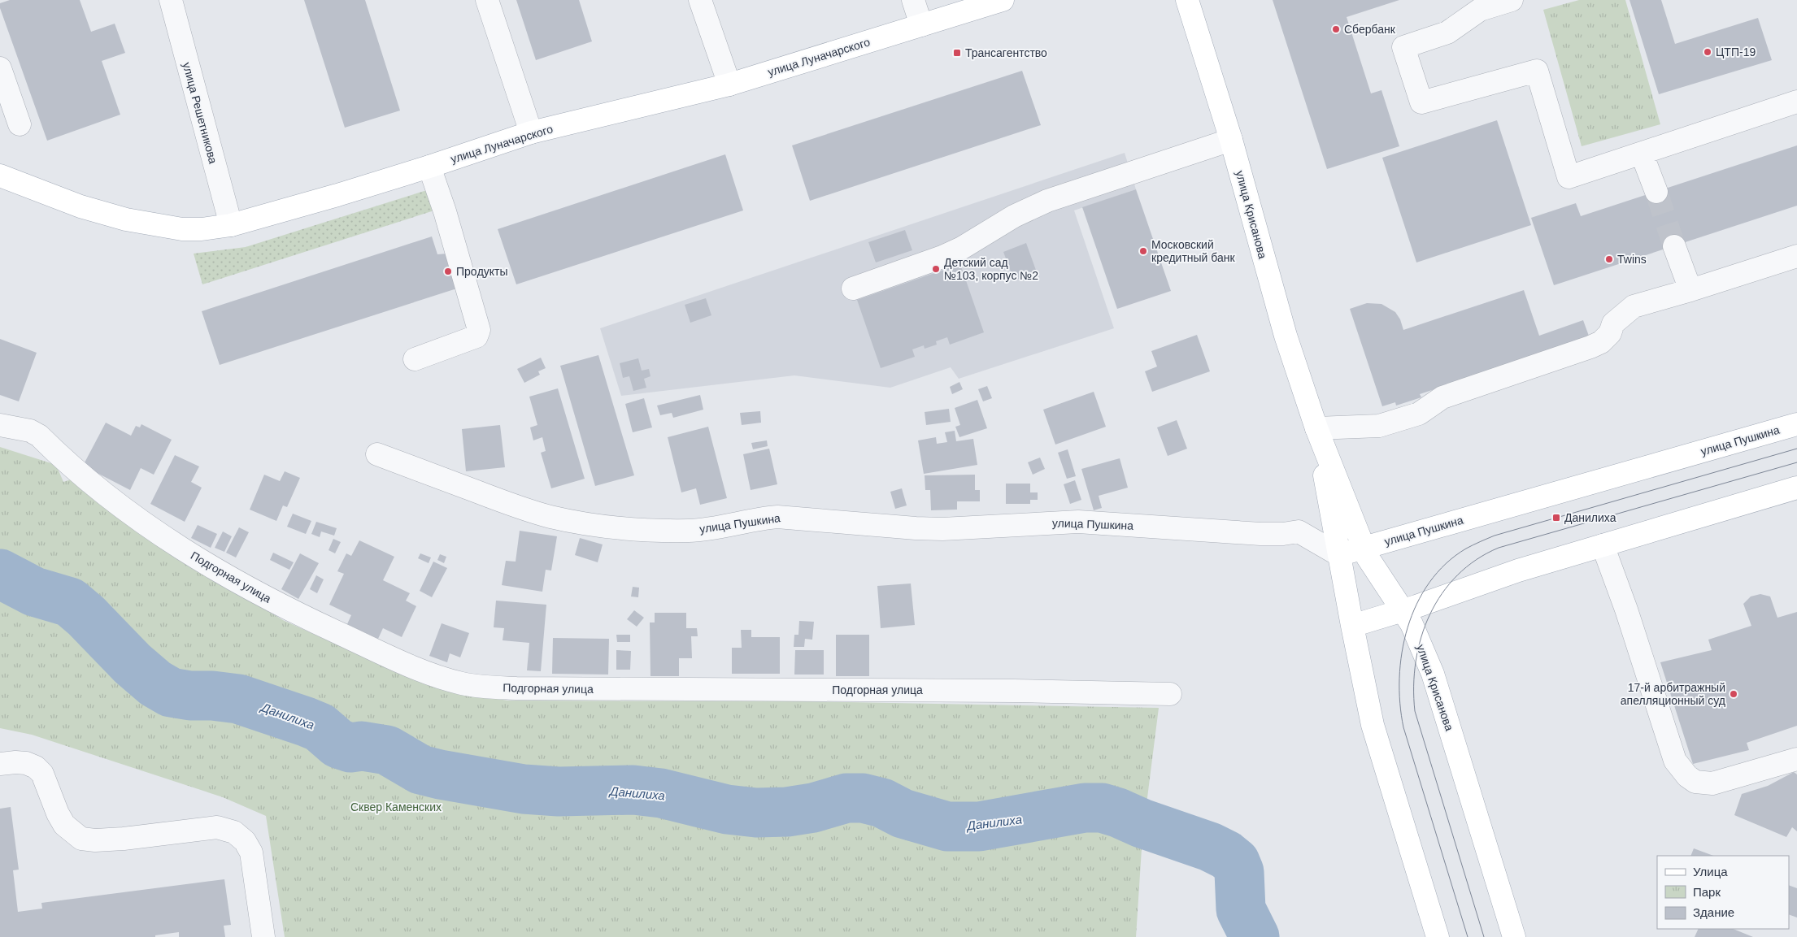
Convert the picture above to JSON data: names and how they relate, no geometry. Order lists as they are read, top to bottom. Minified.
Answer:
{"streets":{"main road":["улица Луначарского","улица Крисанова","улица Пушкина"],"street":["улица Решетникова","Подгорная улица"]},"crossings":[["улица Луначарского","улица Решетникова"],["улица Крисанова","улица Пушкина"]],"water":["Данилиха"],"parks":["Сквер Каменских"],"places":{"other":["Сбербанк","ЦТП-19","Московский кредитный банк","Twins","Детский сад №103, корпус №2","Прoдукты","17-й арбитражный апелляционный суд"],"transit":["Трансагентство","Данилиха"]},"legend":["Улица","Парк","Здание"]}
